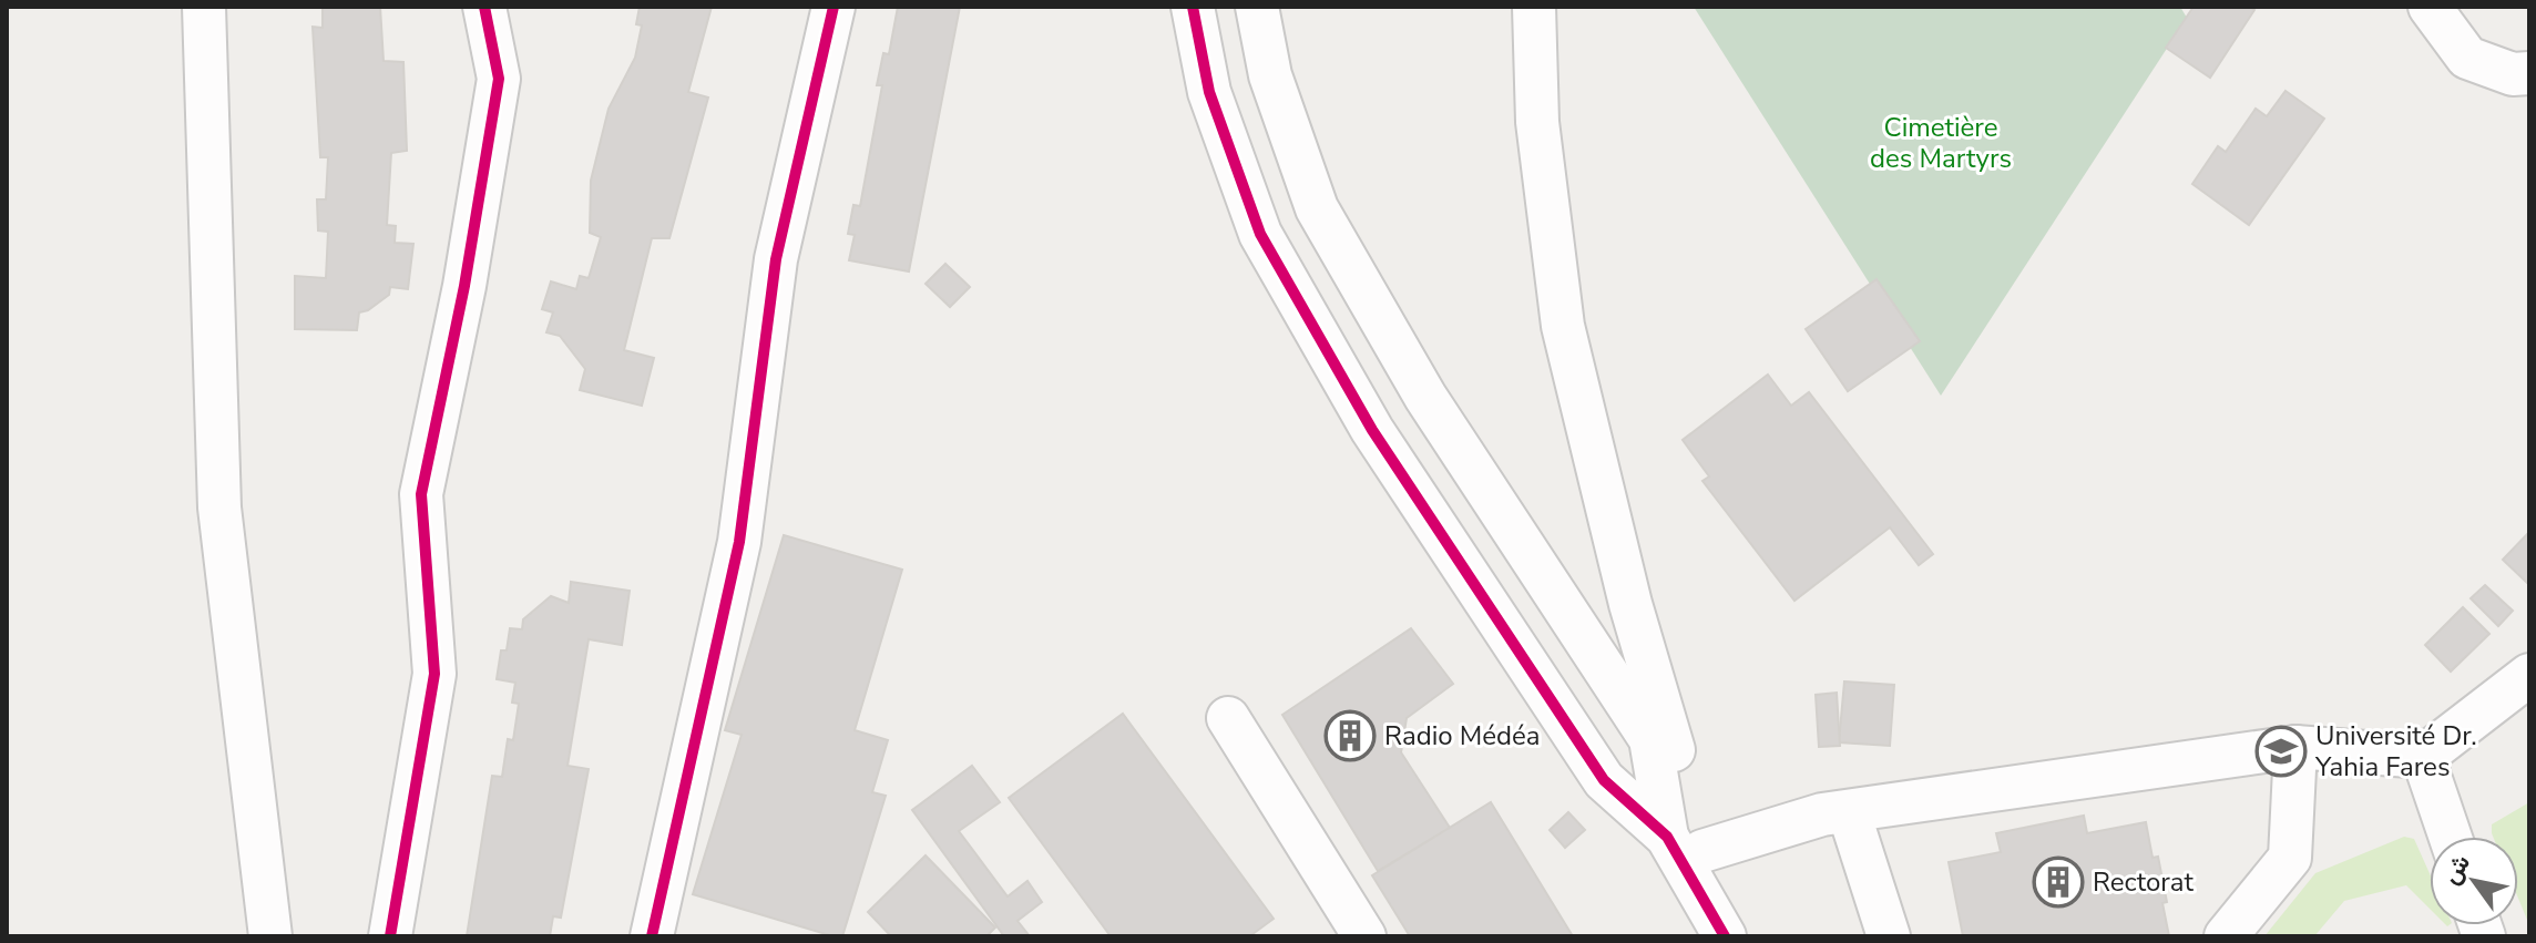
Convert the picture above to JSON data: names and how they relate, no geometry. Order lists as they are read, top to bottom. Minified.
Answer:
{"parks":["Cimetière des Martyrs"],"places":{"building":["Radio Médéa","Rectorat"],"school or university":["Université Dr. Yahia Fares"]},"north":"top left"}
